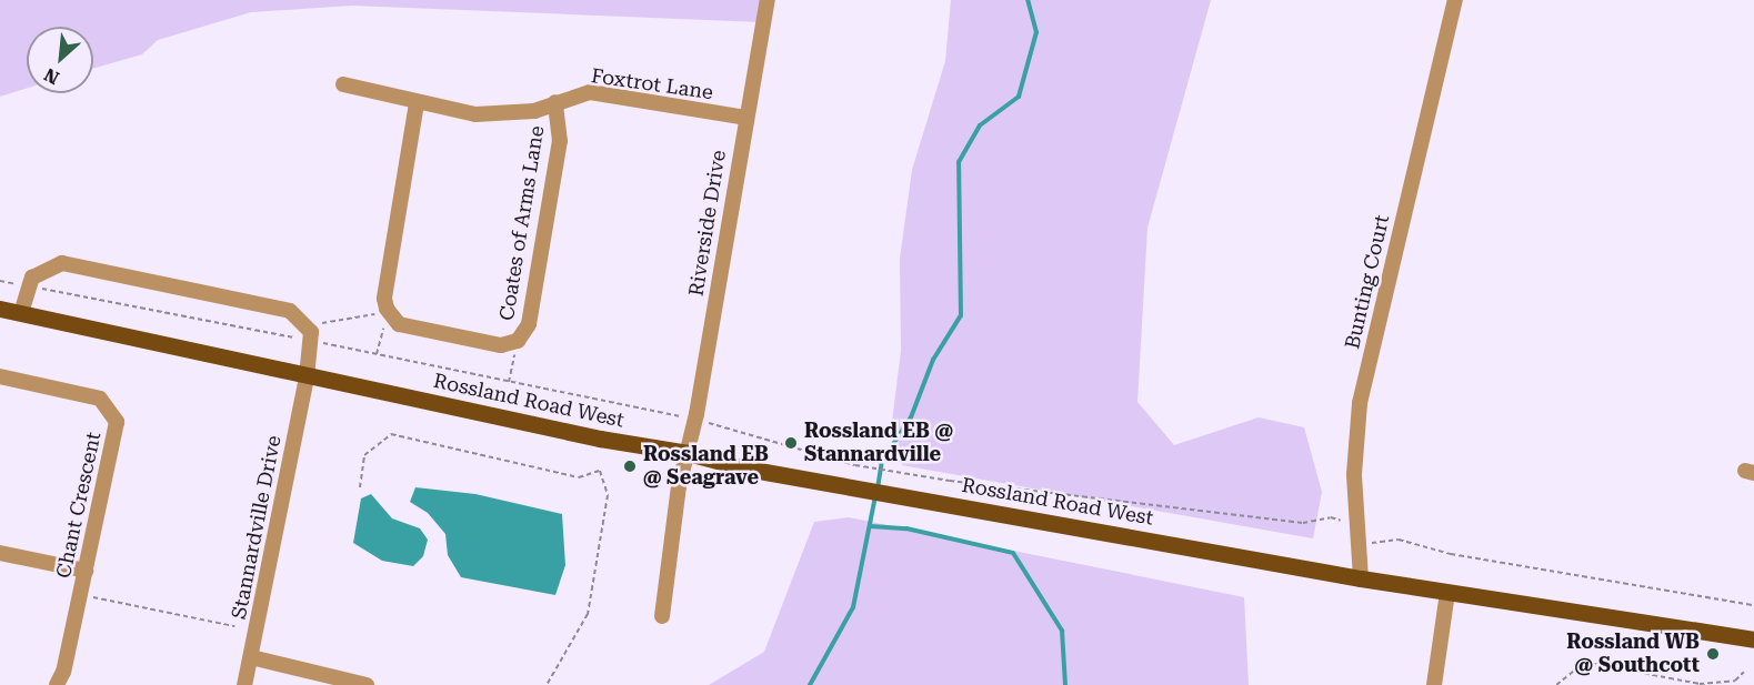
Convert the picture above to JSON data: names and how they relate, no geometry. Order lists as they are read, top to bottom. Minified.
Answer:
{"streets":{"main road":["Rossland Road West"],"street":["Foxtrot Lane","Coates of Arms Lane","Riverside Drive","Bunting Court","Chant Crescent","Stannardville Drive"]},"crossings":[["Foxtrot Lane","Coates of Arms Lane"],["Foxtrot Lane","Riverside Drive"],["Riverside Drive","Rossland Road West"],["Bunting Court","Rossland Road West"],["Rossland Road West","Stannardville Drive"]],"places":["Rossland EB @ Stannardville","Rossland EB @ Seagrave","Rossland WB @ Southcott"],"north":"bottom left"}
